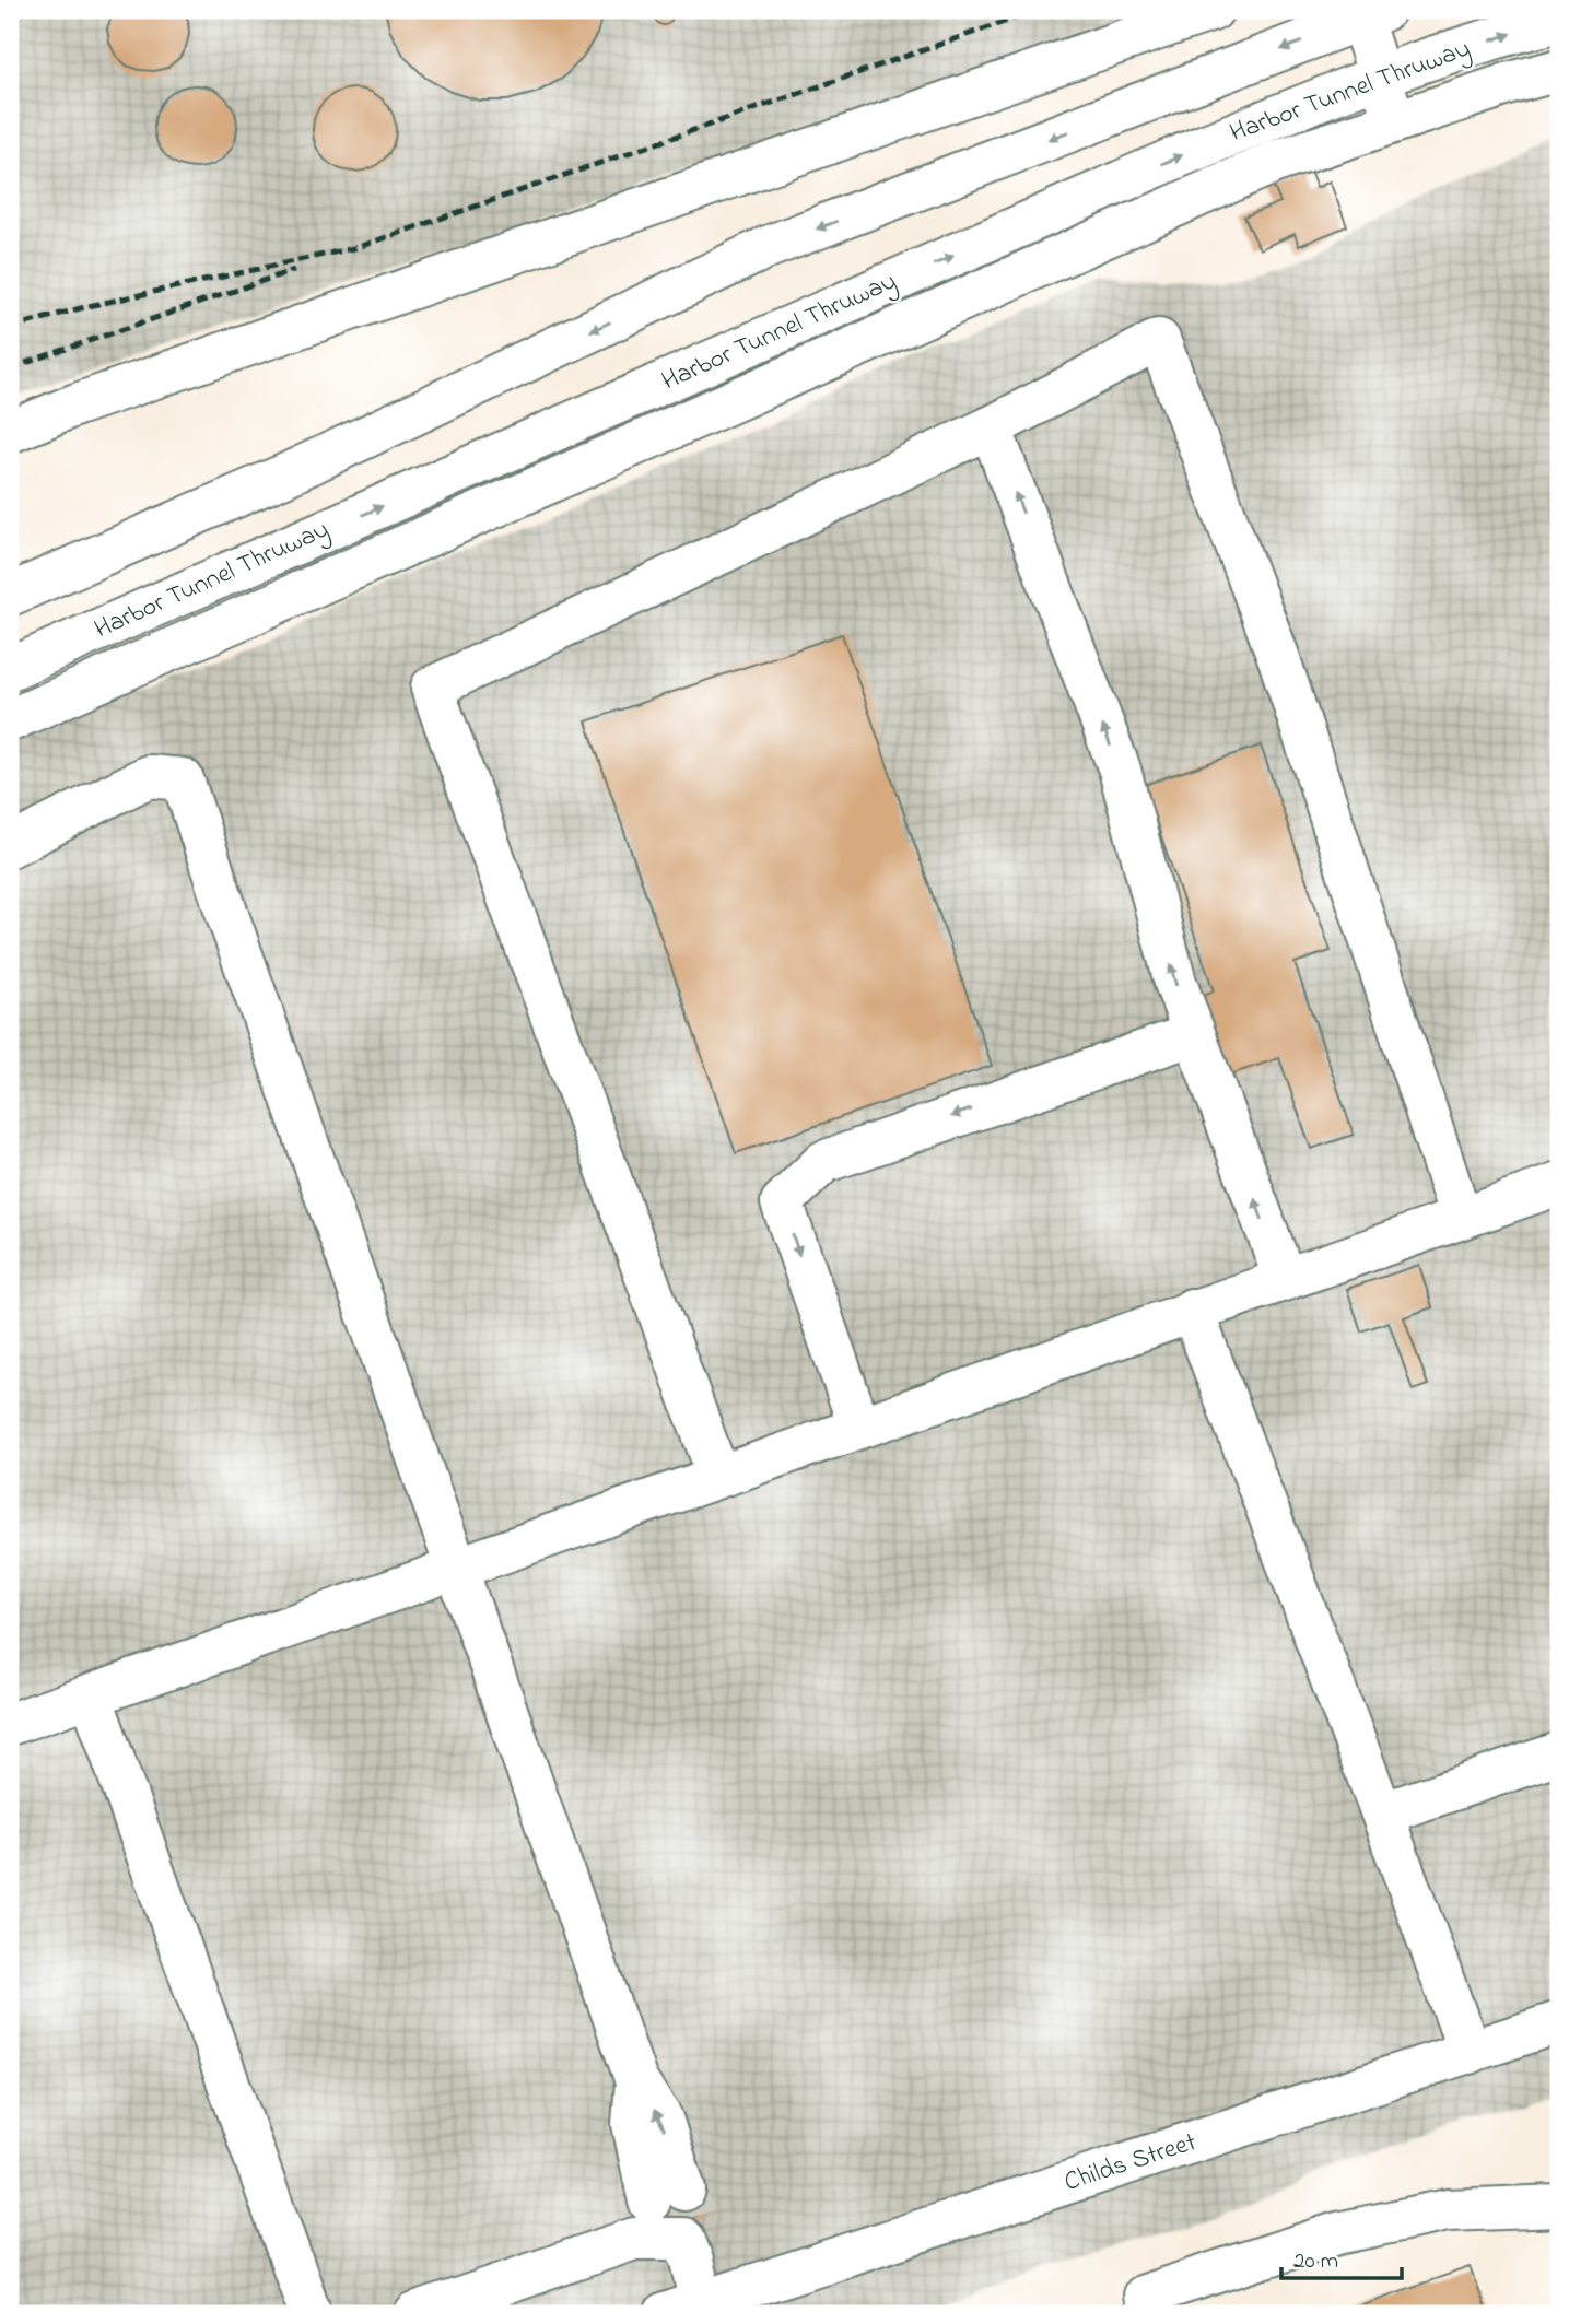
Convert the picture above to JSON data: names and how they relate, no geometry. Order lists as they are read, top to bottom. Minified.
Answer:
{"streets":{"main road":["Harbor Tunnel Thruway","Childs Street"]},"scale_bar":"20 m"}
